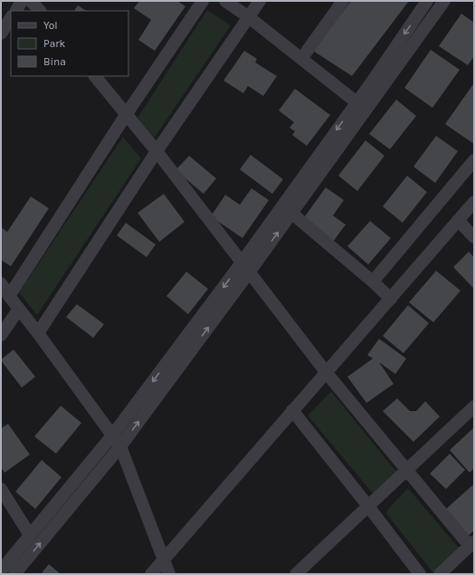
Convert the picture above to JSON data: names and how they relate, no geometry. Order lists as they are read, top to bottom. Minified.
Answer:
{"legend":["Yol","Park","Bina"]}
